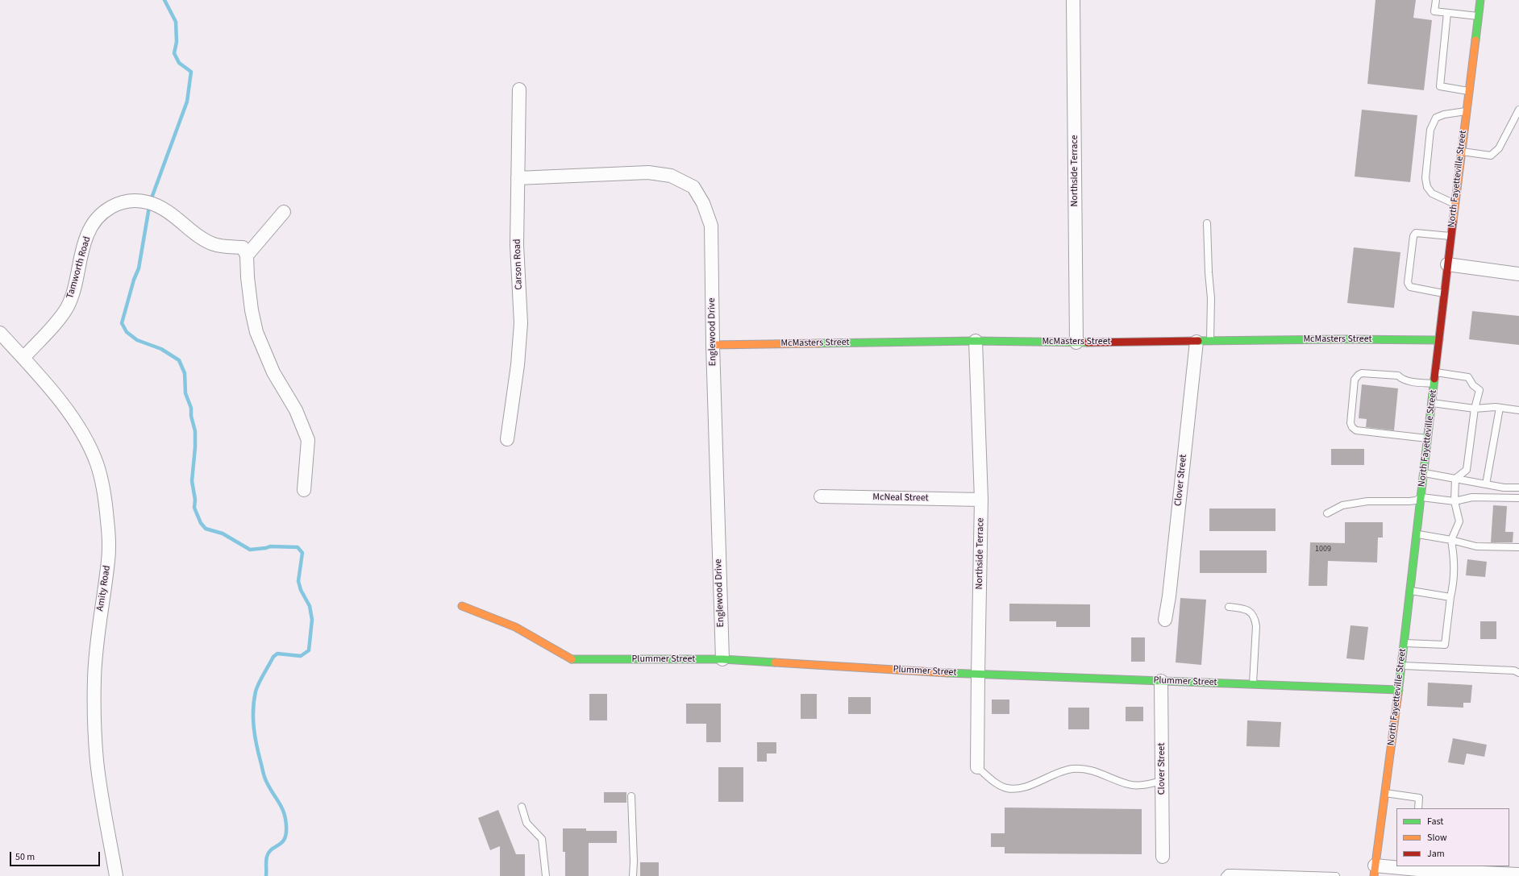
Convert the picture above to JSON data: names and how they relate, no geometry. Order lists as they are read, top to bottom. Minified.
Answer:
{"streets":{"street":["Northside Terrace","North Fayetteville Street","Carson Road","Tamworth Road","Englewood Drive","McMasters Street","Clover Street","McNeal Street","Amity Road","Plummer Street"]},"crossings":[["Northside Terrace","McMasters Street"],["Northside Terrace","McNeal Street"],["Northside Terrace","Plummer Street"],["North Fayetteville Street","McMasters Street"],["North Fayetteville Street","Plummer Street"],["Carson Road","Englewood Drive"],["Tamworth Road","Amity Road"],["Englewood Drive","McMasters Street"],["Englewood Drive","Plummer Street"],["McMasters Street","Clover Street"],["Clover Street","Plummer Street"]],"house_numbers":["1009"],"legend":["Fast","Slow","Jam"],"scale_bar":"50 m"}
